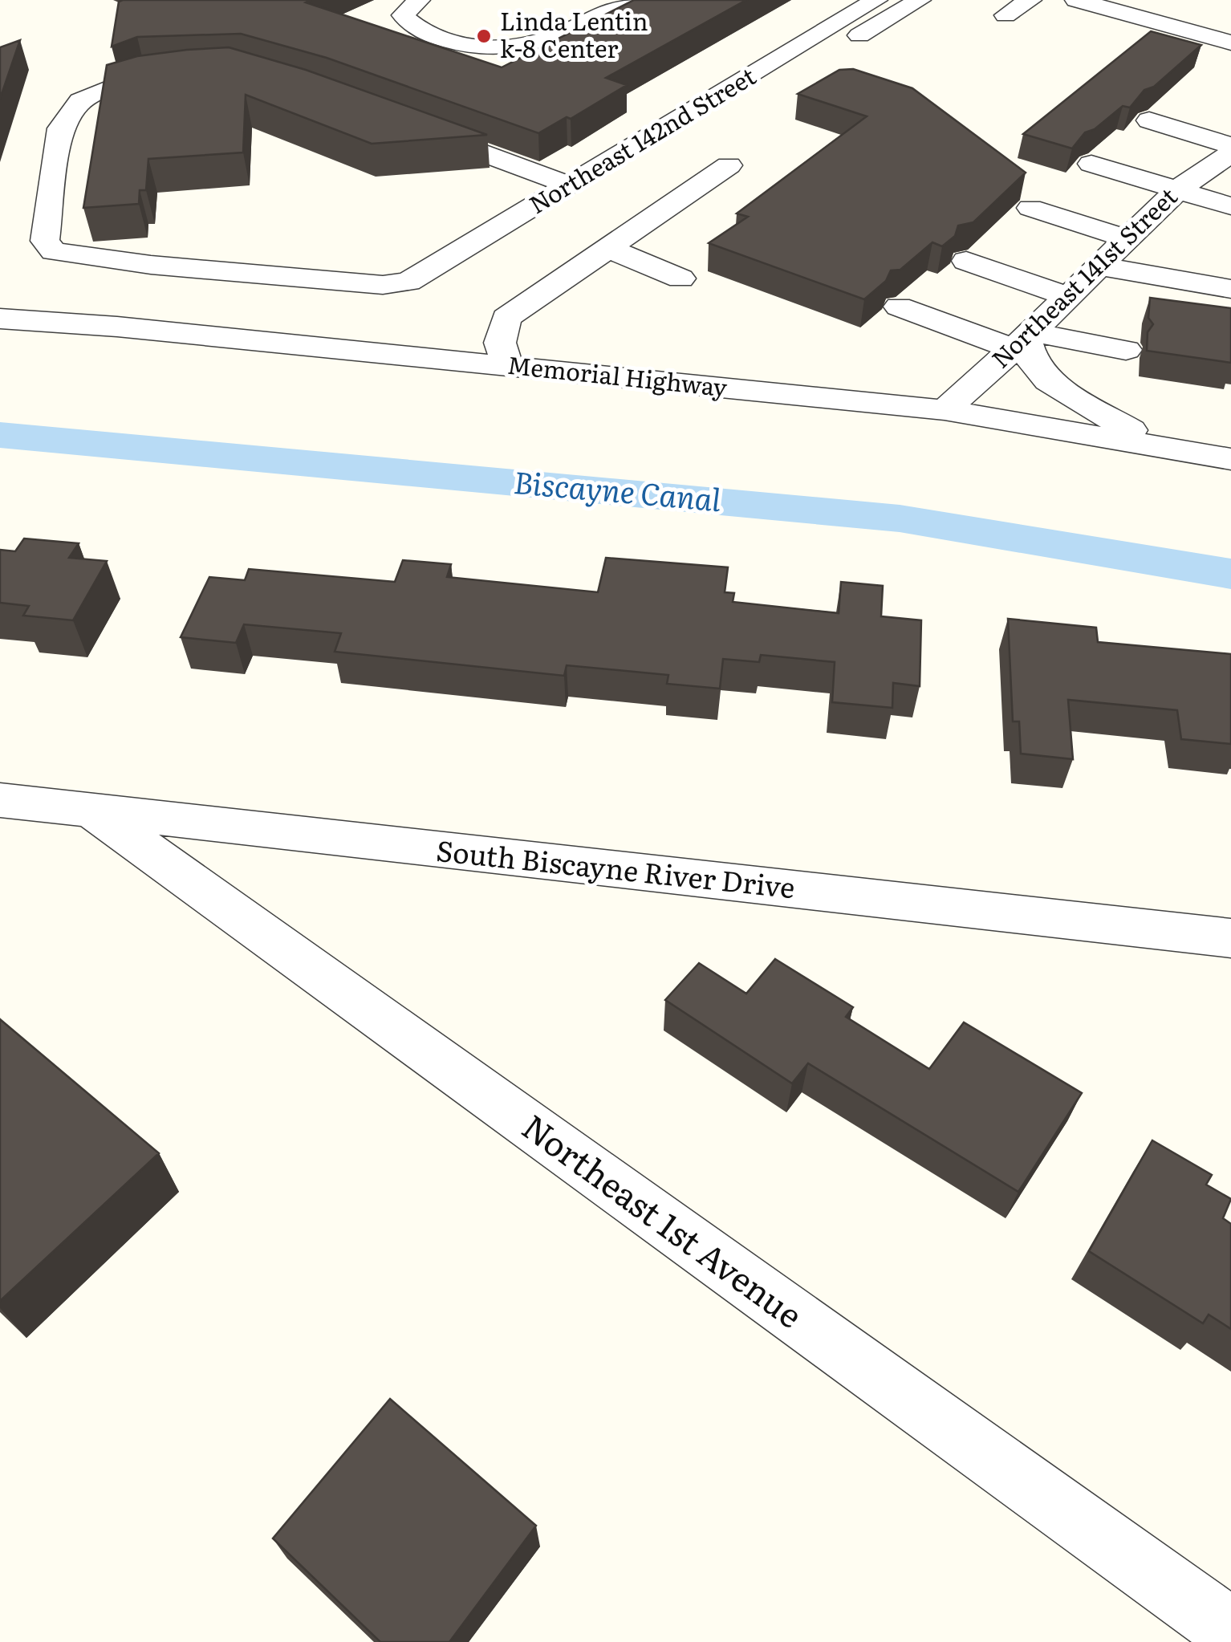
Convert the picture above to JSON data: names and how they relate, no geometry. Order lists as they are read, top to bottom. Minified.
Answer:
{"streets":{"street":["Northeast 142nd Street","Northeast 141st Street","Memorial Highway","South Biscayne River Drive","Northeast 1st Avenue"]},"crossings":[["Northeast 142nd Street","Memorial Highway"],["Northeast 141st Street","Memorial Highway"],["South Biscayne River Drive","Northeast 1st Avenue"]],"water":["Biscayne Canal"],"places":["Linda Lentin k-8 Center"]}
